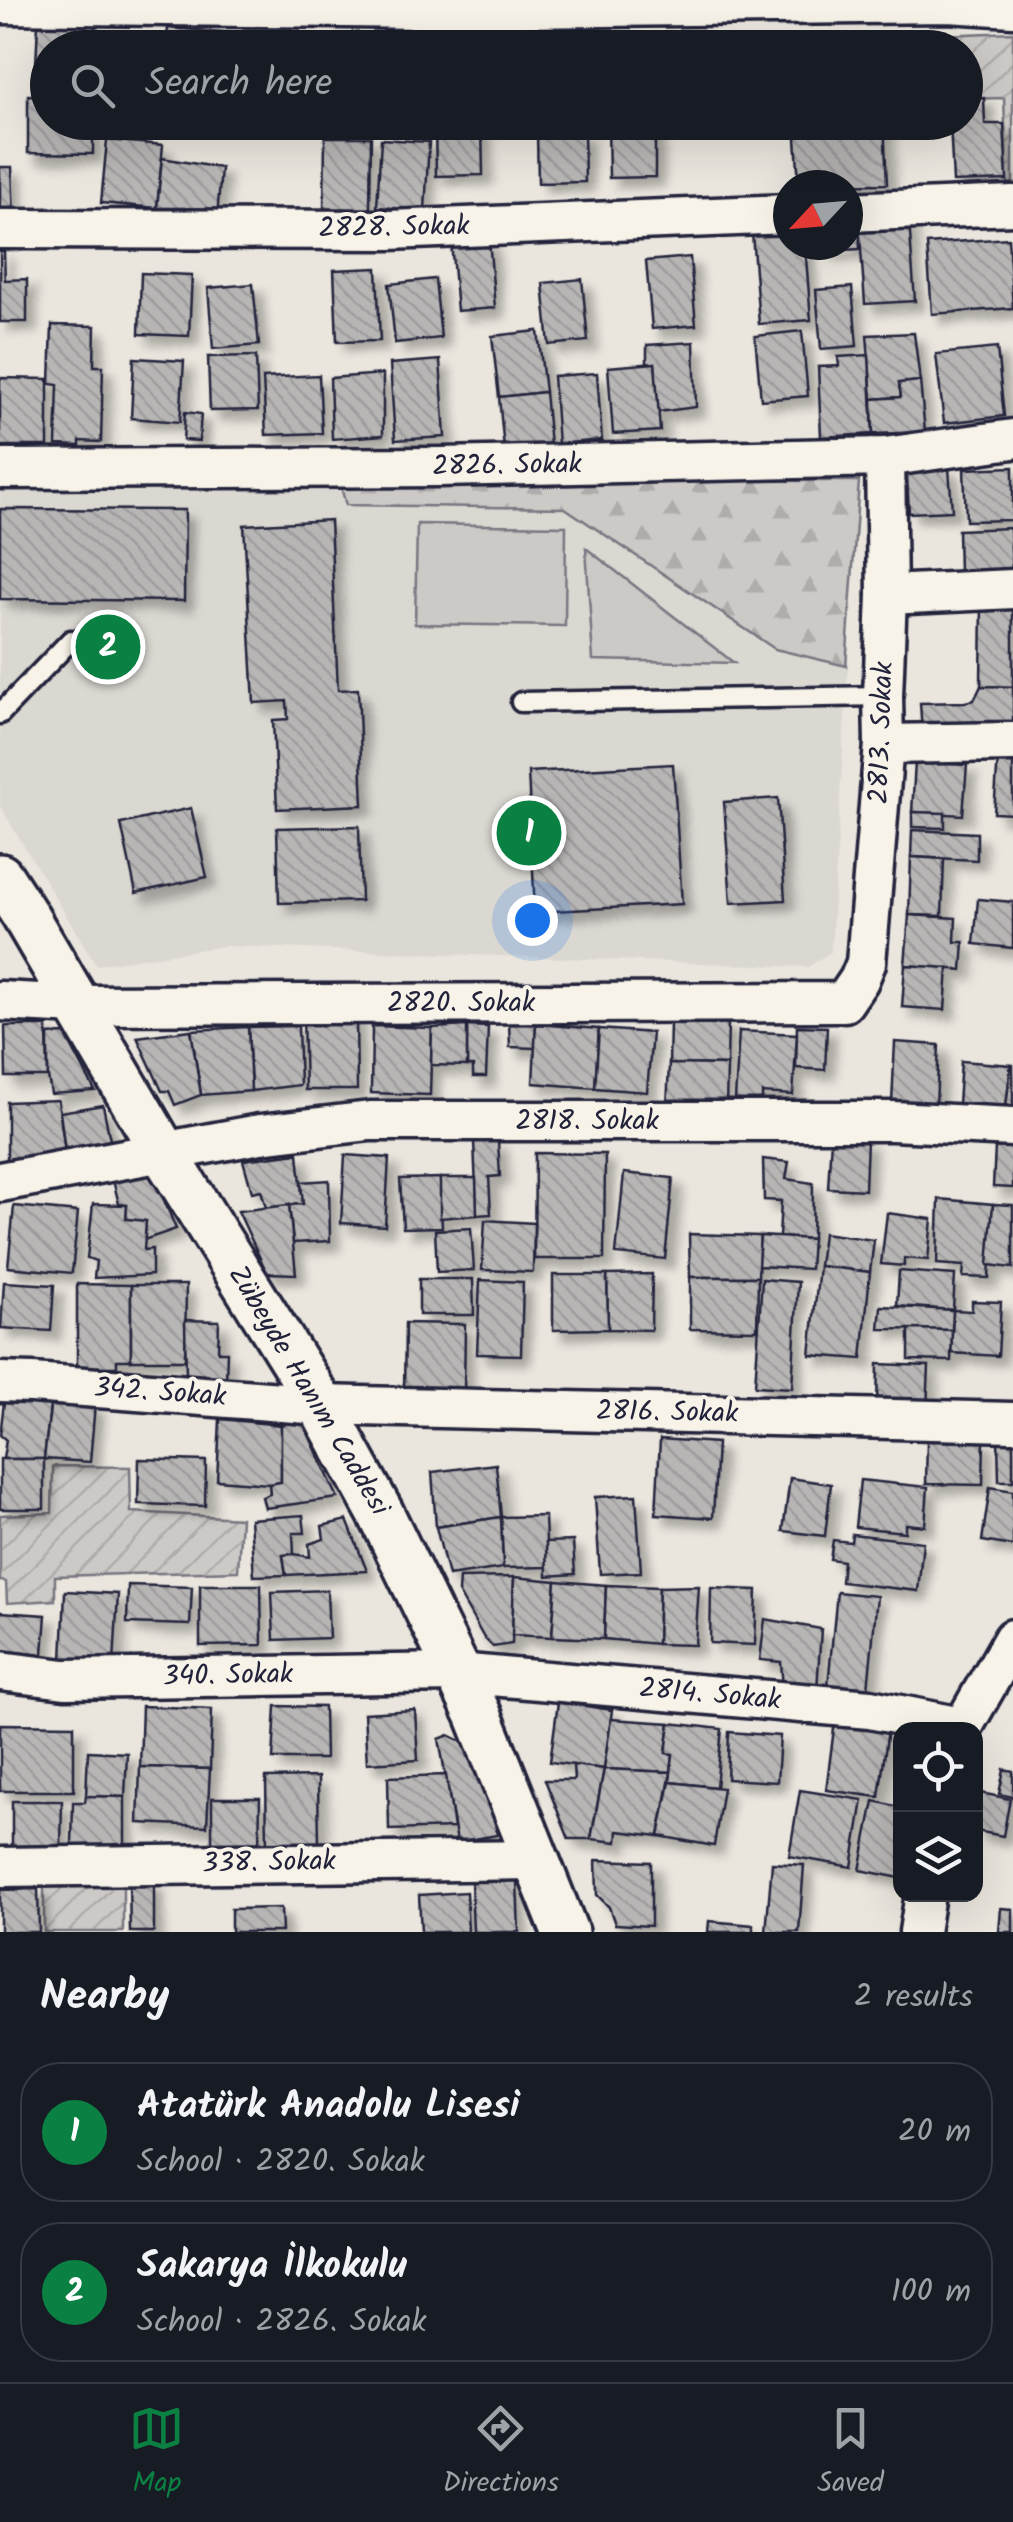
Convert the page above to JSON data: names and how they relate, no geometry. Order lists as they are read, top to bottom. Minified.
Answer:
{"streets":{"street":["2828. Sokak","2826. Sokak","2813. Sokak","2820. Sokak","2818. Sokak","Zübeyde Hanım Caddesi","342. Sokak","2816. Sokak","340. Sokak","2814. Sokak","338. Sokak"]},"crossings":[["2826. Sokak","2813. Sokak"],["2813. Sokak","2820. Sokak"],["2820. Sokak","Zübeyde Hanım Caddesi"],["2818. Sokak","Zübeyde Hanım Caddesi"],["Zübeyde Hanım Caddesi","342. Sokak"],["Zübeyde Hanım Caddesi","2816. Sokak"],["Zübeyde Hanım Caddesi","340. Sokak"],["Zübeyde Hanım Caddesi","2814. Sokak"],["Zübeyde Hanım Caddesi","338. Sokak"],["342. Sokak","2816. Sokak"],["340. Sokak","2814. Sokak"]],"north":"bottom left","page":{"search":"Search here","pins":["2","1"],"heading":["Nearby","2 results"],"list":[{"mark":"1","name":"Atatürk Anadolu Lisesi","note":"School · 2820. Sokak","value":"20 m"},{"mark":"2","name":"Sakarya İlkokulu","note":"School · 2826. Sokak","value":"100 m"}],"nav":["Map","Directions","Saved"]}}
